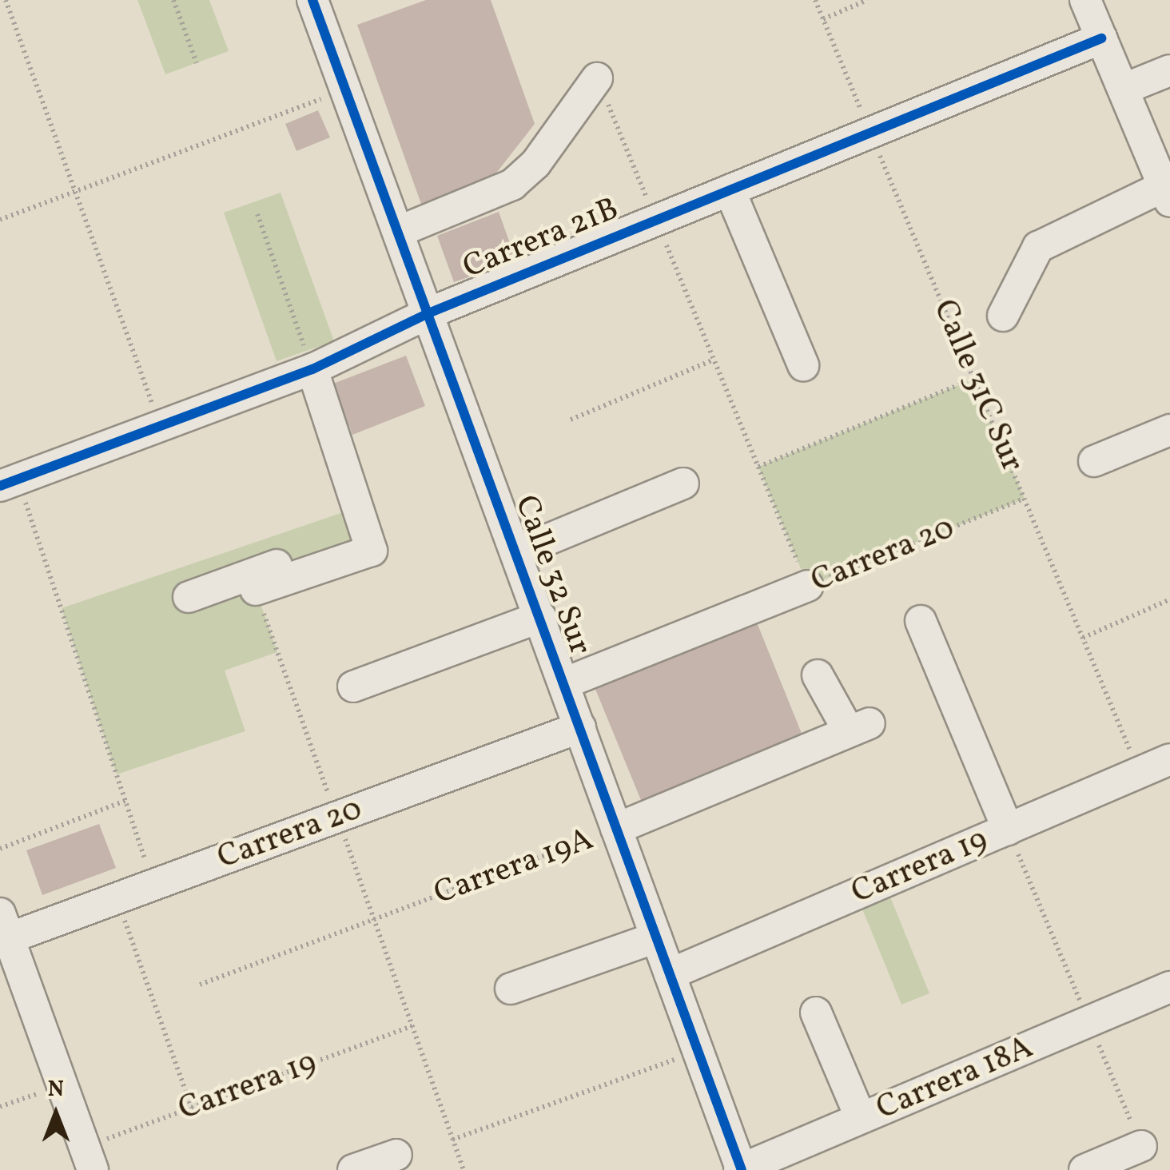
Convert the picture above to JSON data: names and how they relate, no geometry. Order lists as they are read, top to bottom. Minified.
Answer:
{"streets":{"street":["Carrera 21B","Carrera 20","Calle 32 Sur","Carrera 19A","Carrera 19","Carrera 18A"],"path":["Calle 31C Sur"]},"crossings":[["Carrera 21B","Calle 31C Sur"],["Carrera 21B","Calle 32 Sur"],["Calle 31C Sur","Carrera 20"],["Calle 31C Sur","Carrera 19"],["Carrera 20","Calle 32 Sur"],["Calle 32 Sur","Carrera 19A"],["Calle 32 Sur","Carrera 19"],["Calle 32 Sur","Carrera 18A"]],"north":"top"}
